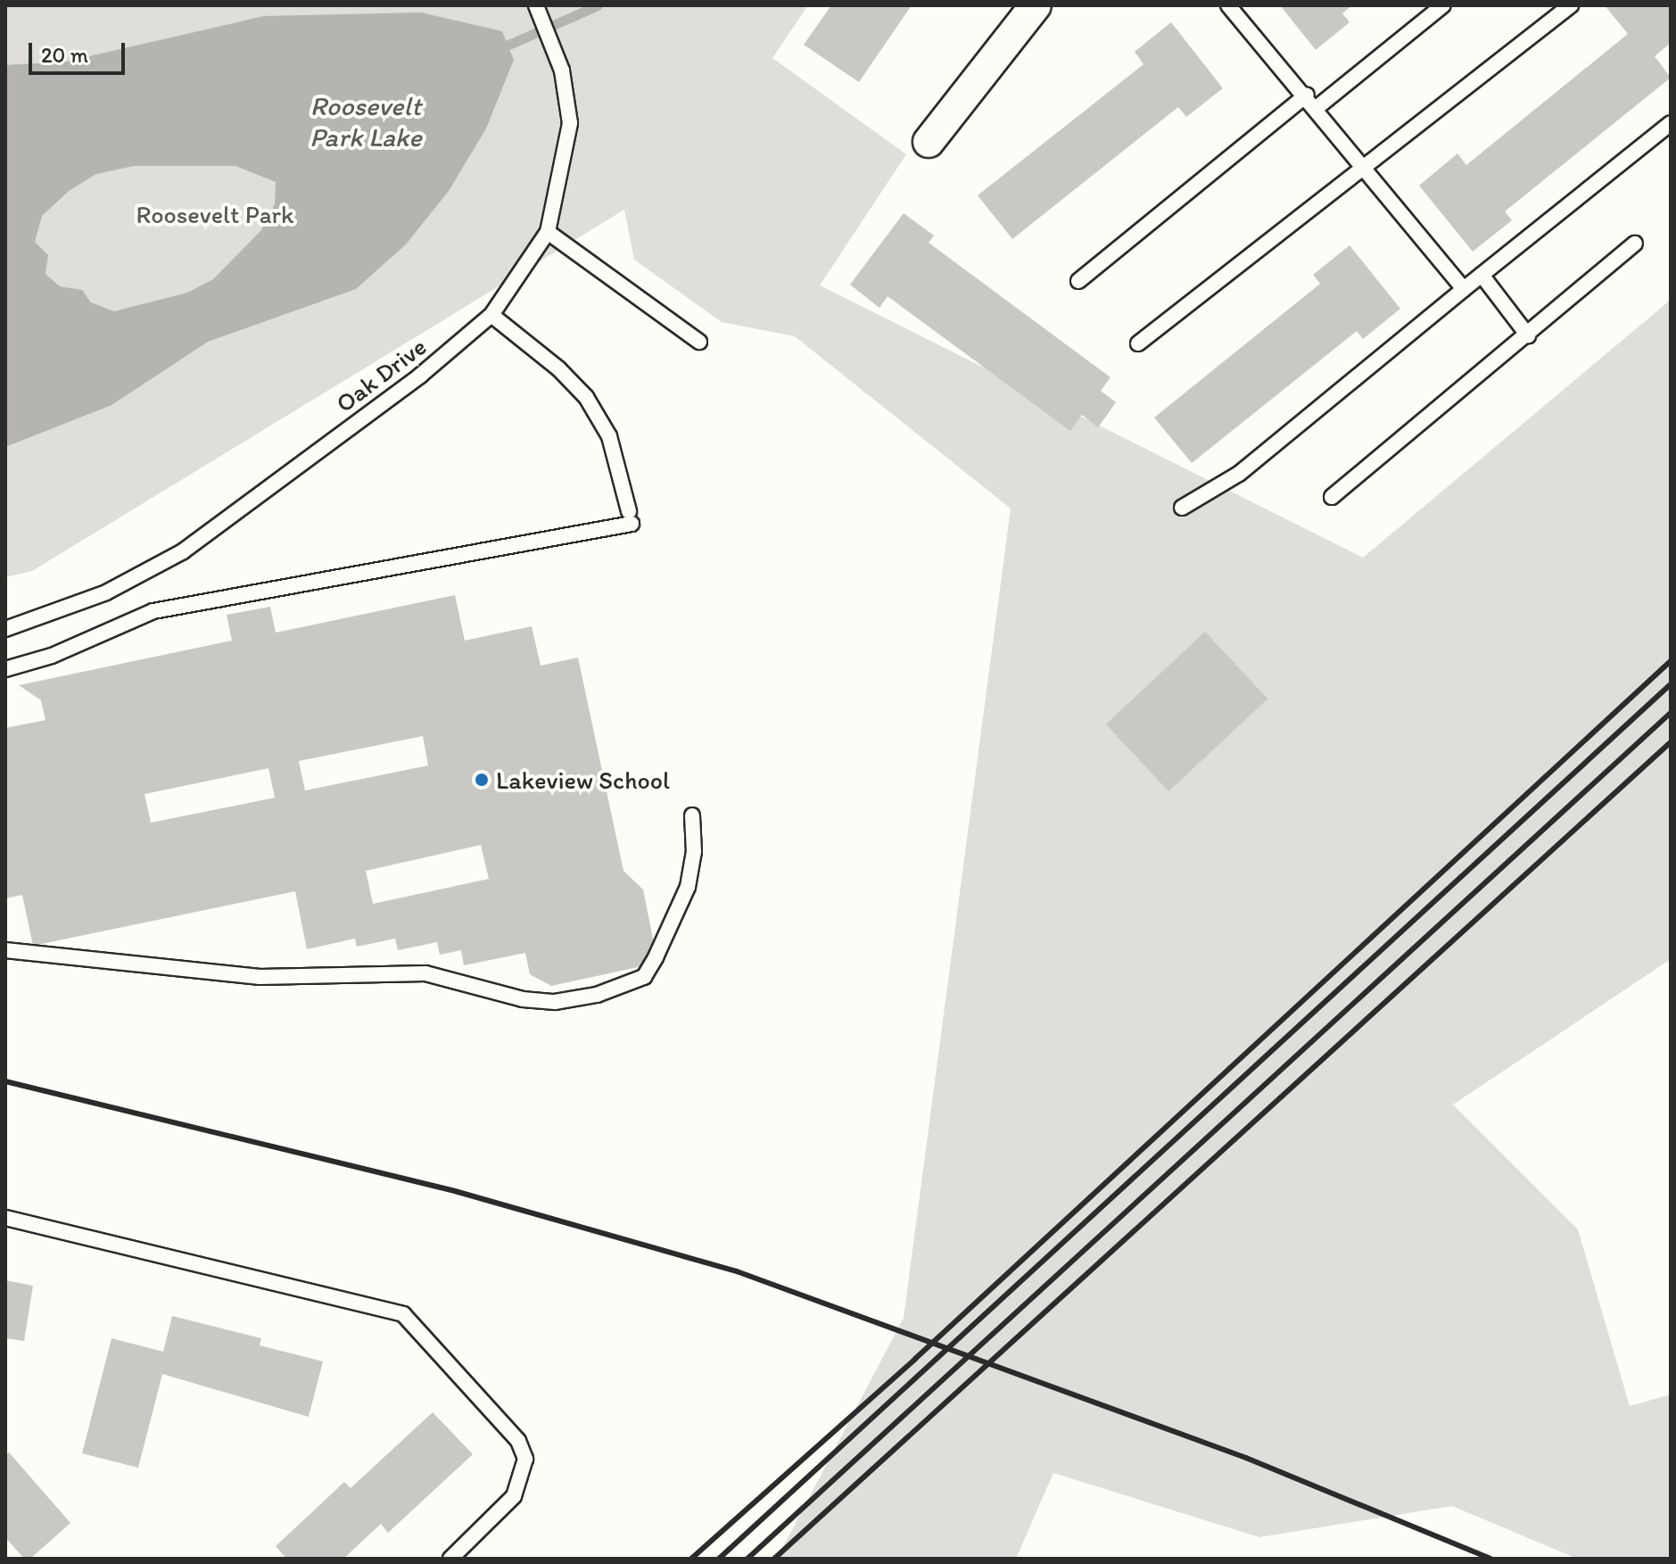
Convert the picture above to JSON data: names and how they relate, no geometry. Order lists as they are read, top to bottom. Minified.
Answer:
{"streets":{"lane":["Oak Drive"]},"water":["Roosevelt Park Lake"],"parks":["Roosevelt Park"],"places":["Lakeview School"],"scale_bar":"20 m"}
